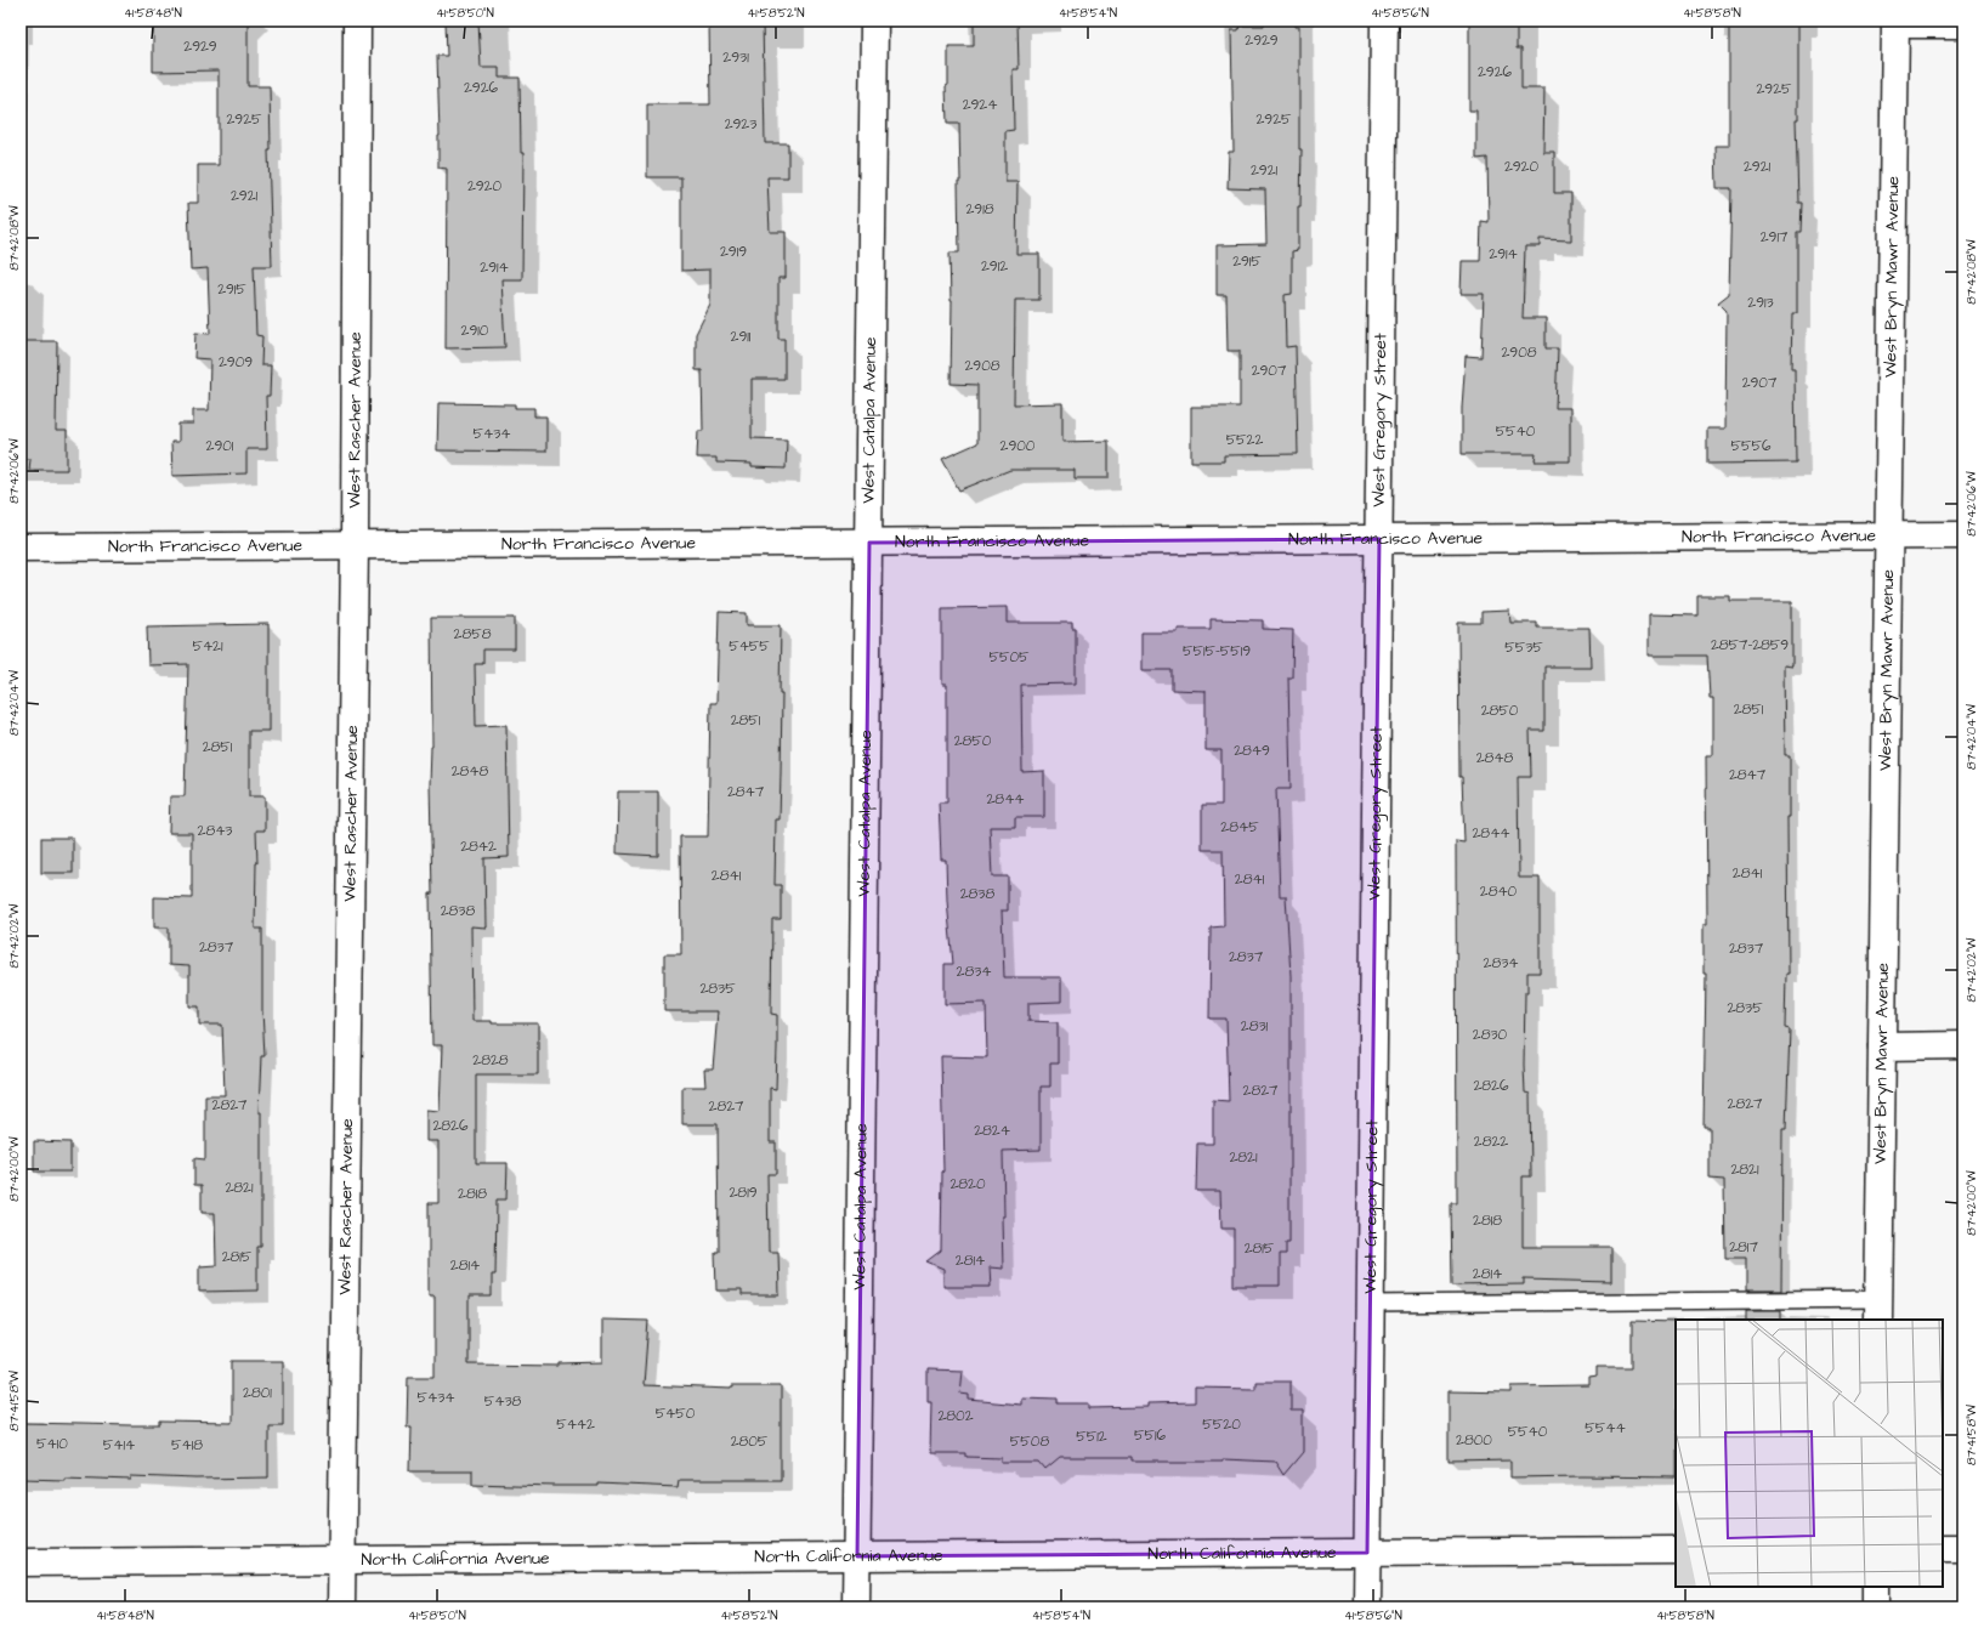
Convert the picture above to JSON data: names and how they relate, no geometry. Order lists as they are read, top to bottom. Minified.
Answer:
{"streets":{"street":["West Bryn Mawr Avenue","West Rascher Avenue","West Catalpa Avenue","West Gregory Street","North Francisco Avenue","North California Avenue"]},"crossings":[["West Bryn Mawr Avenue","North Francisco Avenue"],["West Rascher Avenue","North Francisco Avenue"],["West Rascher Avenue","North California Avenue"],["West Catalpa Avenue","North Francisco Avenue"],["West Catalpa Avenue","North California Avenue"],["West Gregory Street","North Francisco Avenue"],["West Gregory Street","North California Avenue"]],"house_numbers":["2929","2929","2931","2926","2926","2925","2924","2925","2925","2923","2920","2921","2921","2920","2921","2918","2917","2919","2914","2915","2912","2914","2915","2913","2910","2911","2908","2909","2908","2907","2907","5540","5434","5522","2901","2900","5556","2858","2857-2859","5421","5455","5535","5515-5519","5505","2851","2850","2851","2850","2851","2849","2848","2848","2847","2847","2844","2845","2843","2844","2842","2841","2841","2841","2840","2838","2838","2837","2837","2837","2834","2834","2835","2835","2831","2830","2828","2826","2827","2827","2827","2827","2826","2824","2822","2821","2821","2820","2821","2819","2818","2818","2817","2815","2815","2814","2814","2814","2801","5434","5438","5450","2802","5442","5520","5544","5540","5516","5512","2800","2805","5508","5410","5414","5418"],"coordinates":["41°58'48\"N","41°58'50\"N","41°58'52\"N","41°58'54\"N","41°58'56\"N","41°58'58\"N","87°42'08\"W","87°42'06\"W","87°42'04\"W","87°42'02\"W","87°42'00\"W","87°41'58\"W"]}
